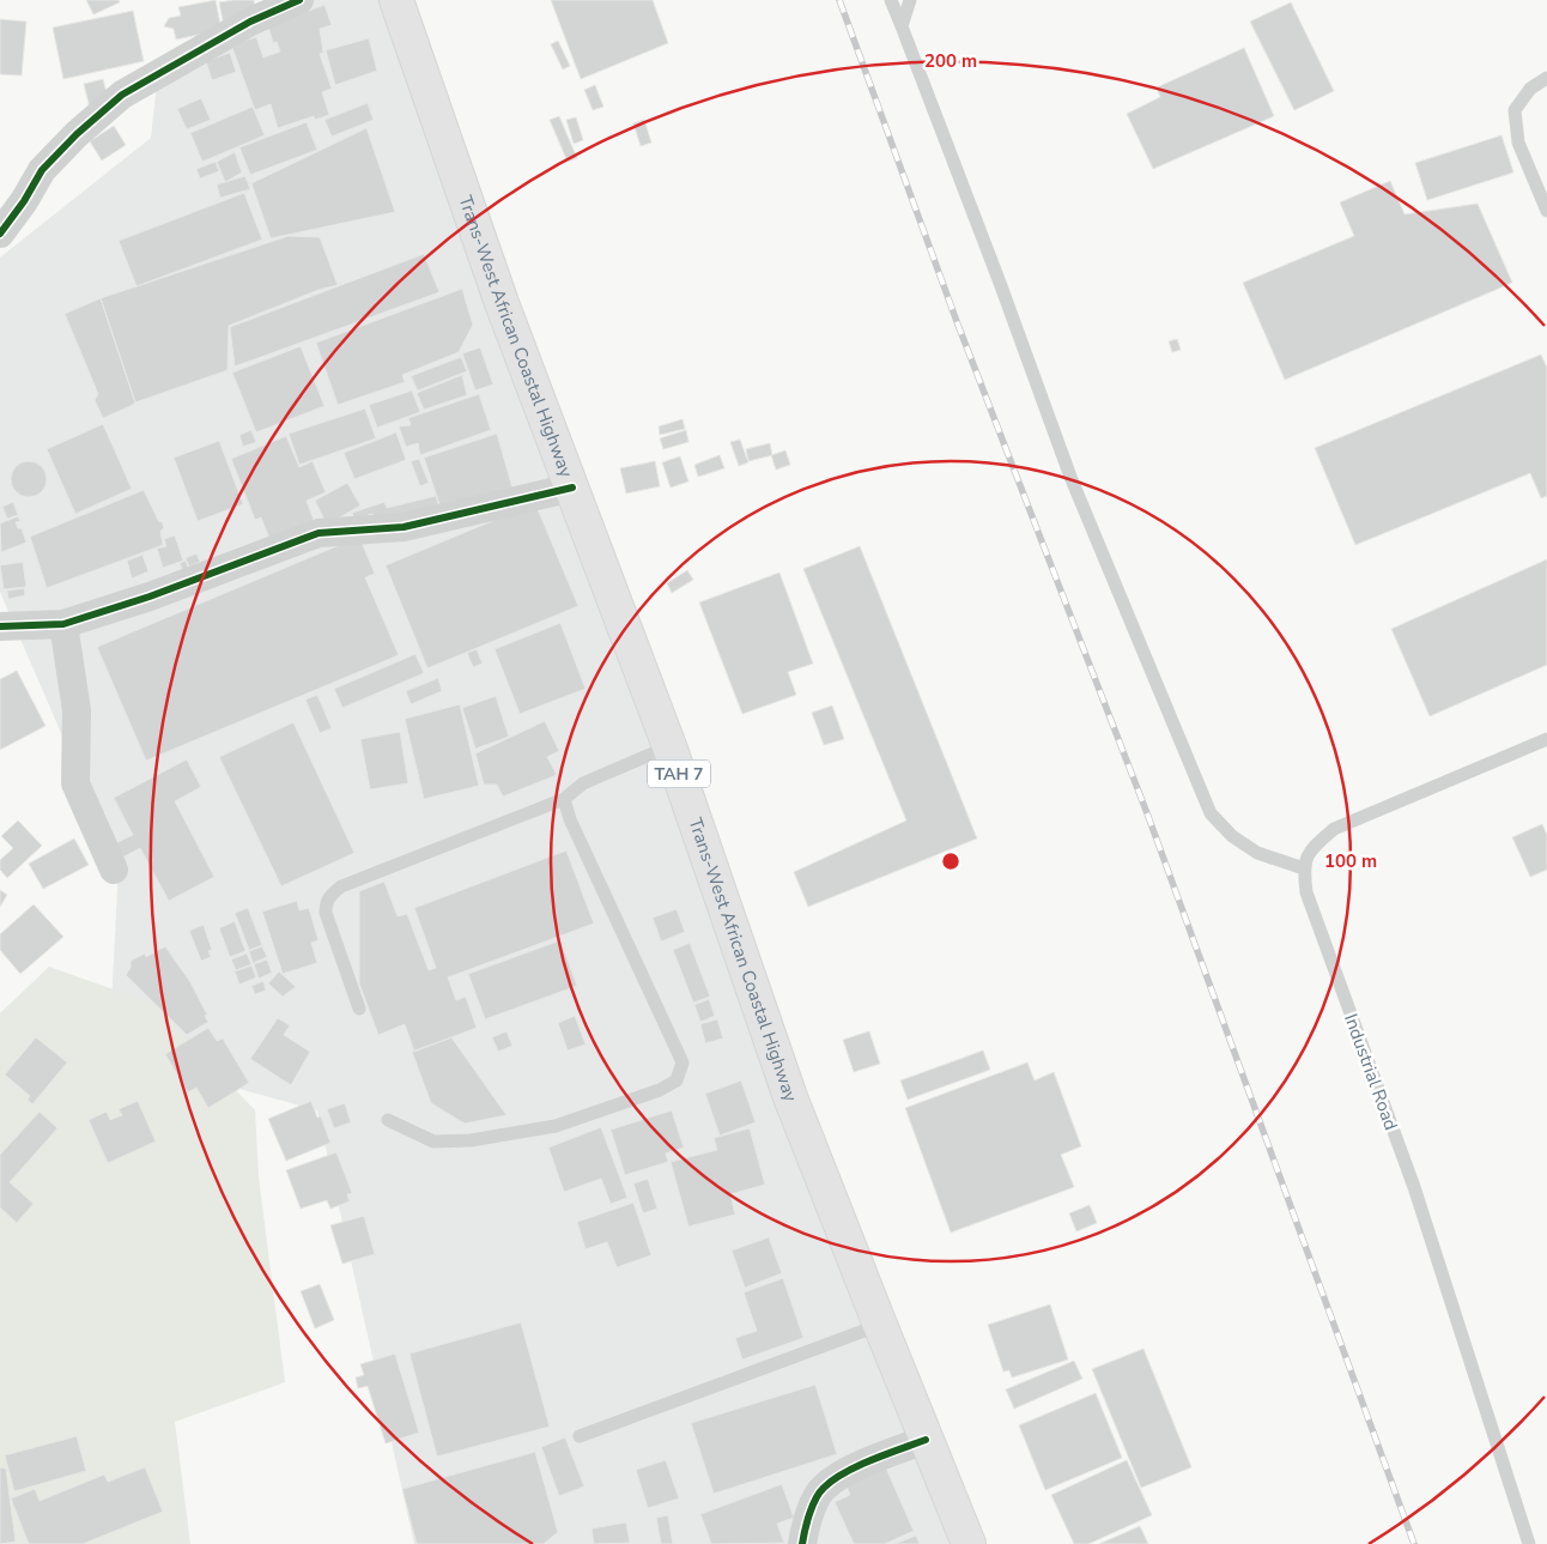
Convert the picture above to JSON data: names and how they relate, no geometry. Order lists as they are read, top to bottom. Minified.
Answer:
{"streets":{"highway":["Trans-West African Coastal Highway","TAH 7"],"lane":["Industrial Road"]},"rings":["200 m","100 m"]}
